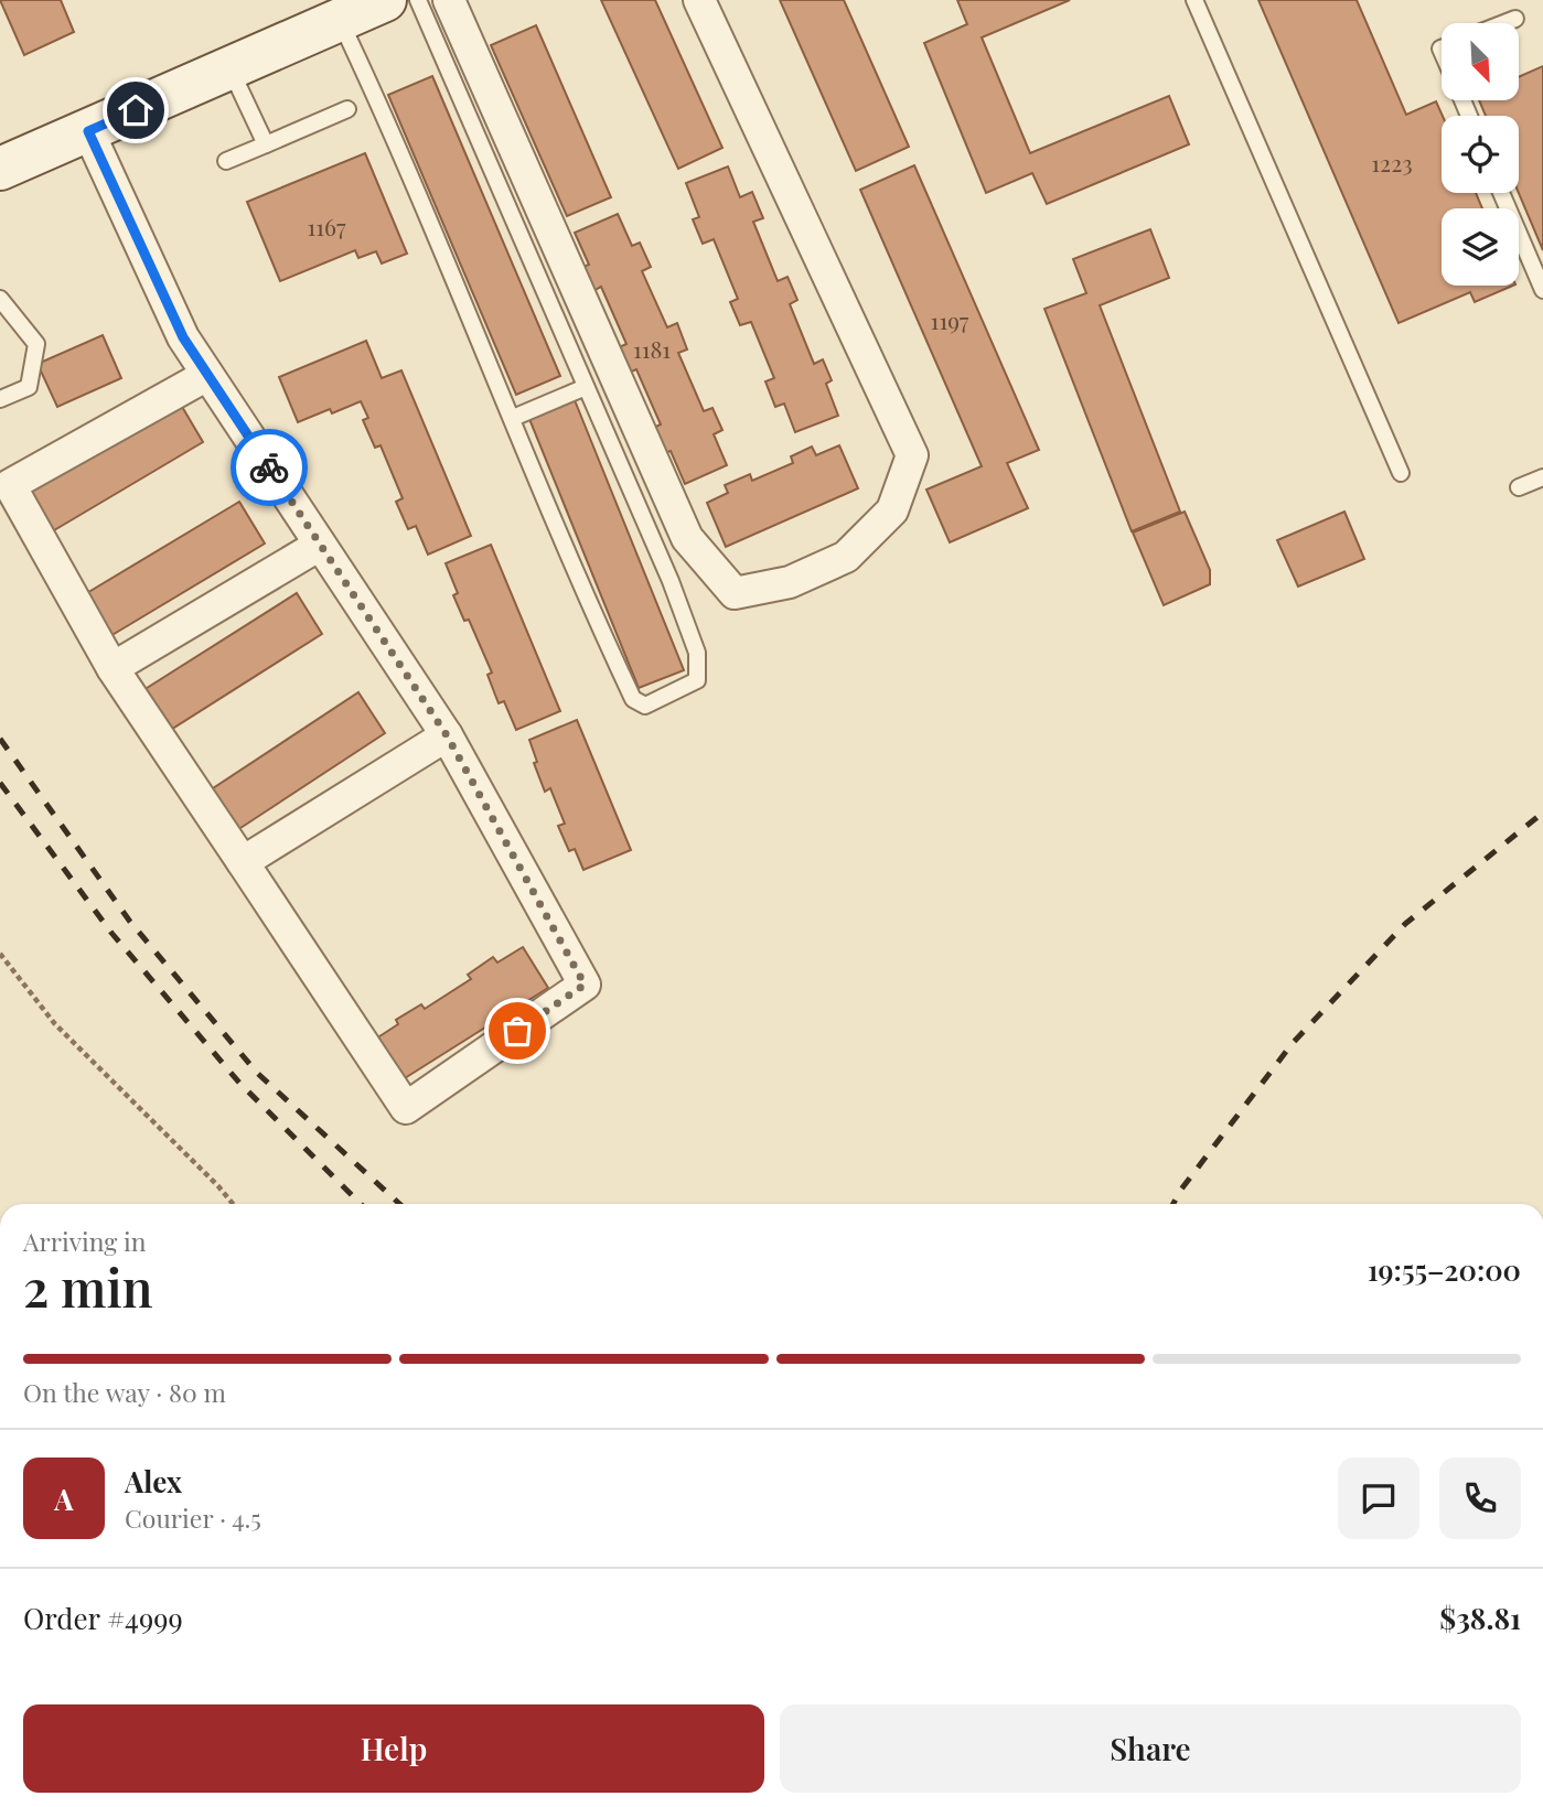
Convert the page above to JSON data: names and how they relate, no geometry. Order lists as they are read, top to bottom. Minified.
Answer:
{"house_numbers":["1223","1167","1197","1181"],"north":"bottom right","page":{"heading":["2 min","Arriving in","19:55–20:00"],"panel":["Alex","Courier · 4.5","Order #4999","$38.81"],"bar":"On the way · 80 m","round":"A","buttons":["Help","Share"]}}
